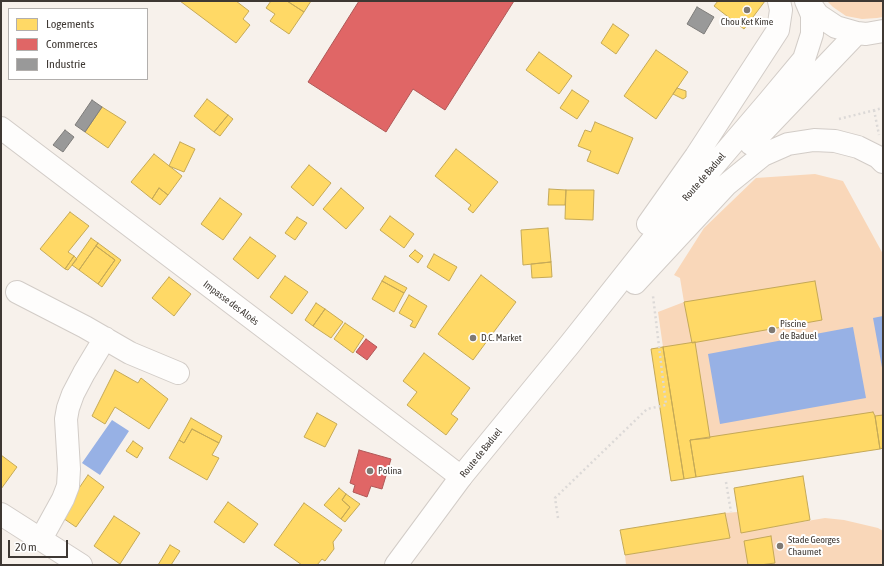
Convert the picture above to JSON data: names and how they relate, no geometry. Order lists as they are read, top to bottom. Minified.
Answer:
{"streets":{"main road":["Route de Baduel","Impasse des Aloès"]},"crossings":[["Route de Baduel","Impasse des Aloès"]],"places":["Chou Ket Kime","Piscine de Baduel","D.C. Market","Polina","Stade Georges Chaumet"],"legend":["Logements","Commerces","Industrie"],"scale_bar":"20 m"}
